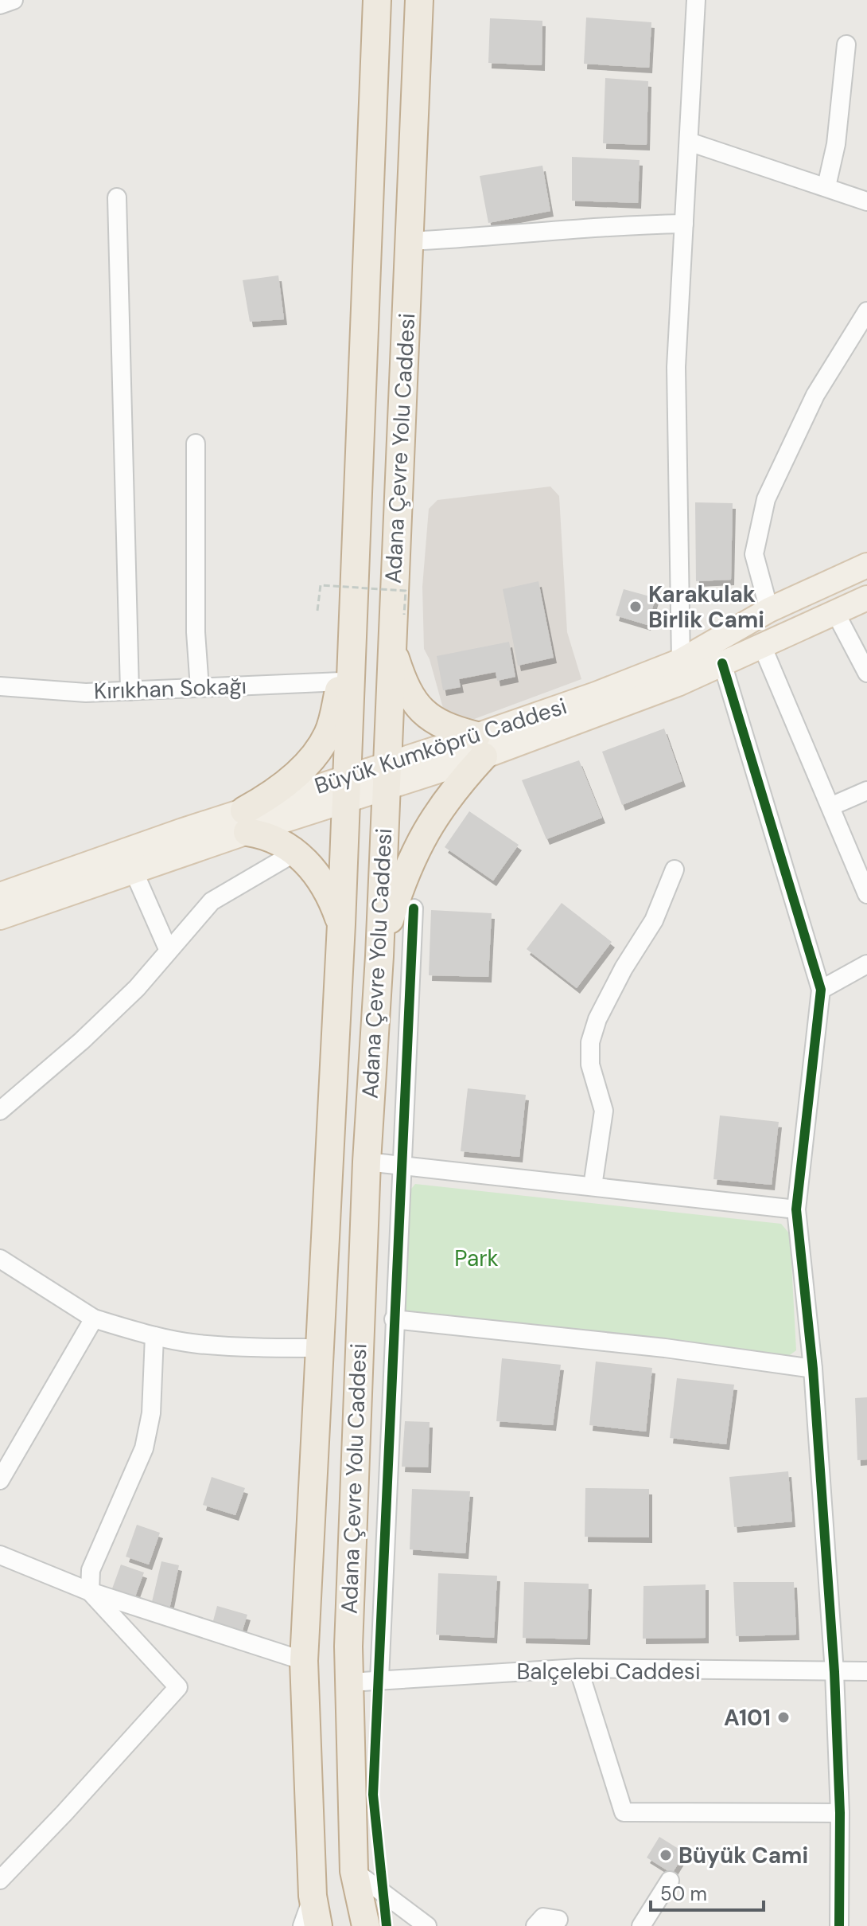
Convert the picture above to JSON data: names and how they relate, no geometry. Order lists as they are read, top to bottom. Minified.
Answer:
{"streets":{"highway":["Adana Çevre Yolu Caddesi"],"main road":["Büyük Kumköprü Caddesi"],"street":["Kırıkhan Sokağı","Balçelebi Caddesi"]},"crossings":[["Adana Çevre Yolu Caddesi","Büyük Kumköprü Caddesi"],["Adana Çevre Yolu Caddesi","Balçelebi Caddesi"]],"parks":["Park"],"places":["Karakulak Birlik Cami","A101","Büyük Cami"],"scale_bar":"50 m"}
